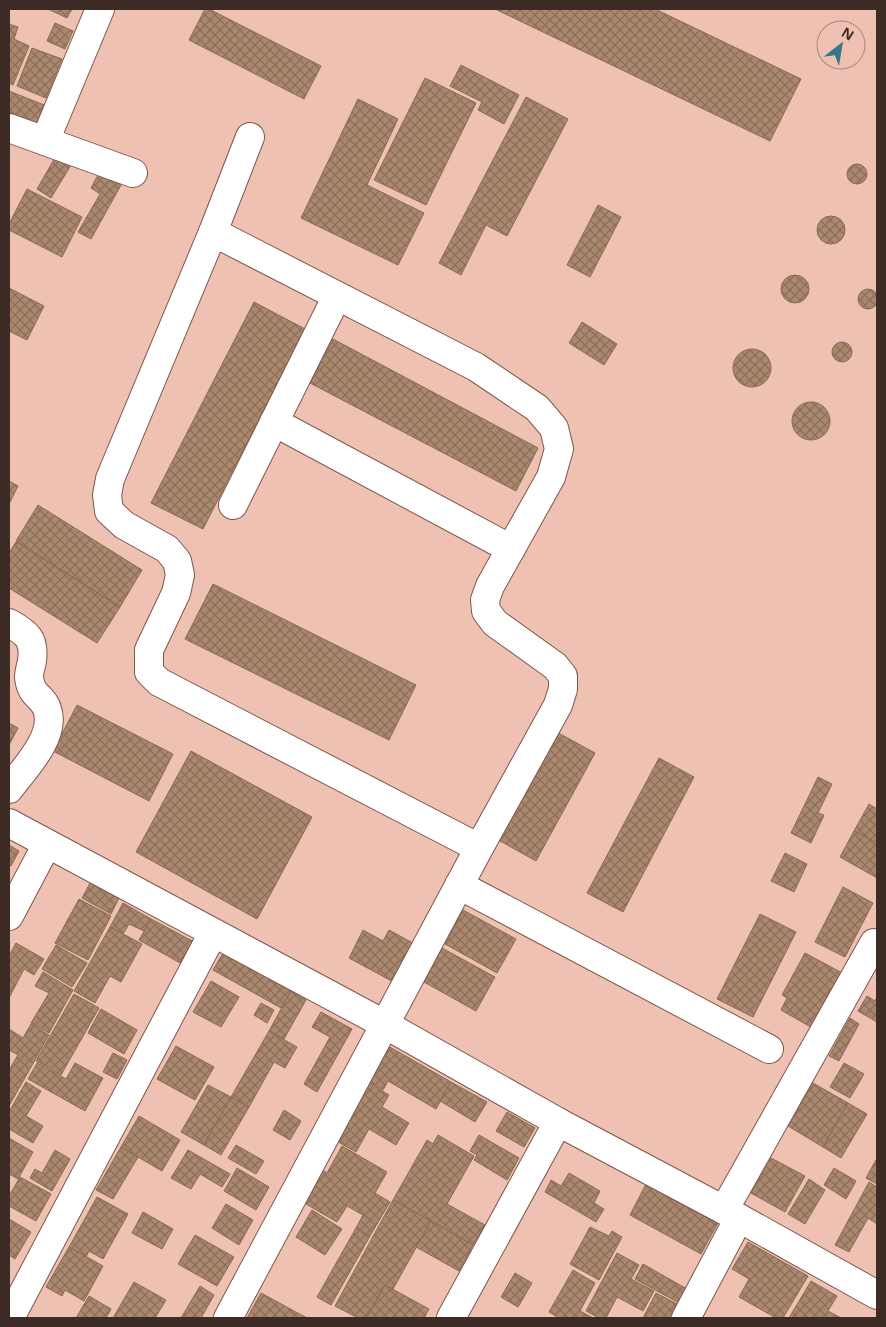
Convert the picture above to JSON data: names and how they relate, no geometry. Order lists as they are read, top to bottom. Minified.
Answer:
{"north":"top right"}
